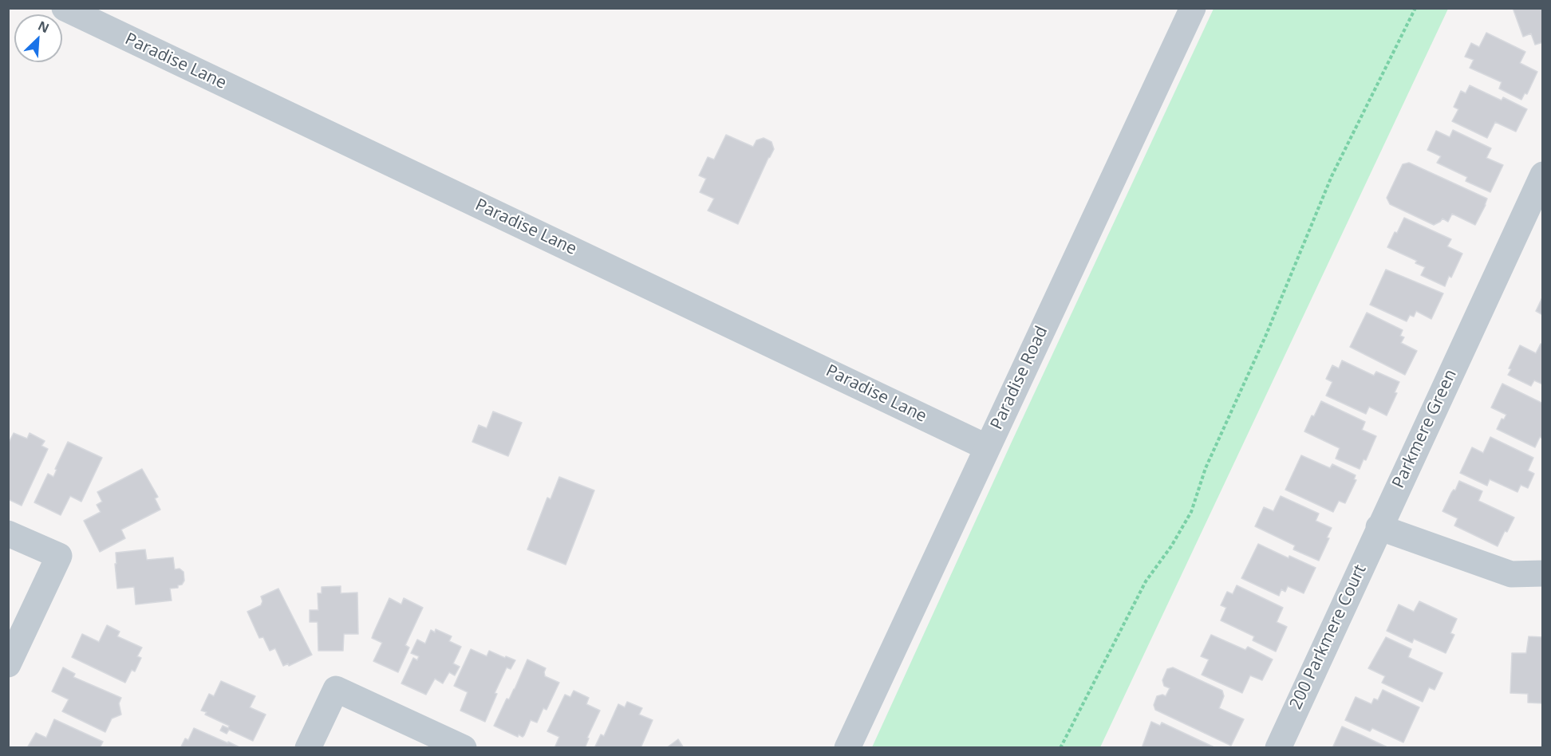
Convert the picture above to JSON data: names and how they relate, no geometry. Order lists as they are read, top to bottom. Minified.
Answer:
{"streets":{"street":["Paradise Lane","Paradise Road","Parkmere Green","200 Parkmere Court"]},"crossings":[["Paradise Lane","Paradise Road"],["Parkmere Green","200 Parkmere Court"]],"north":"top right"}
